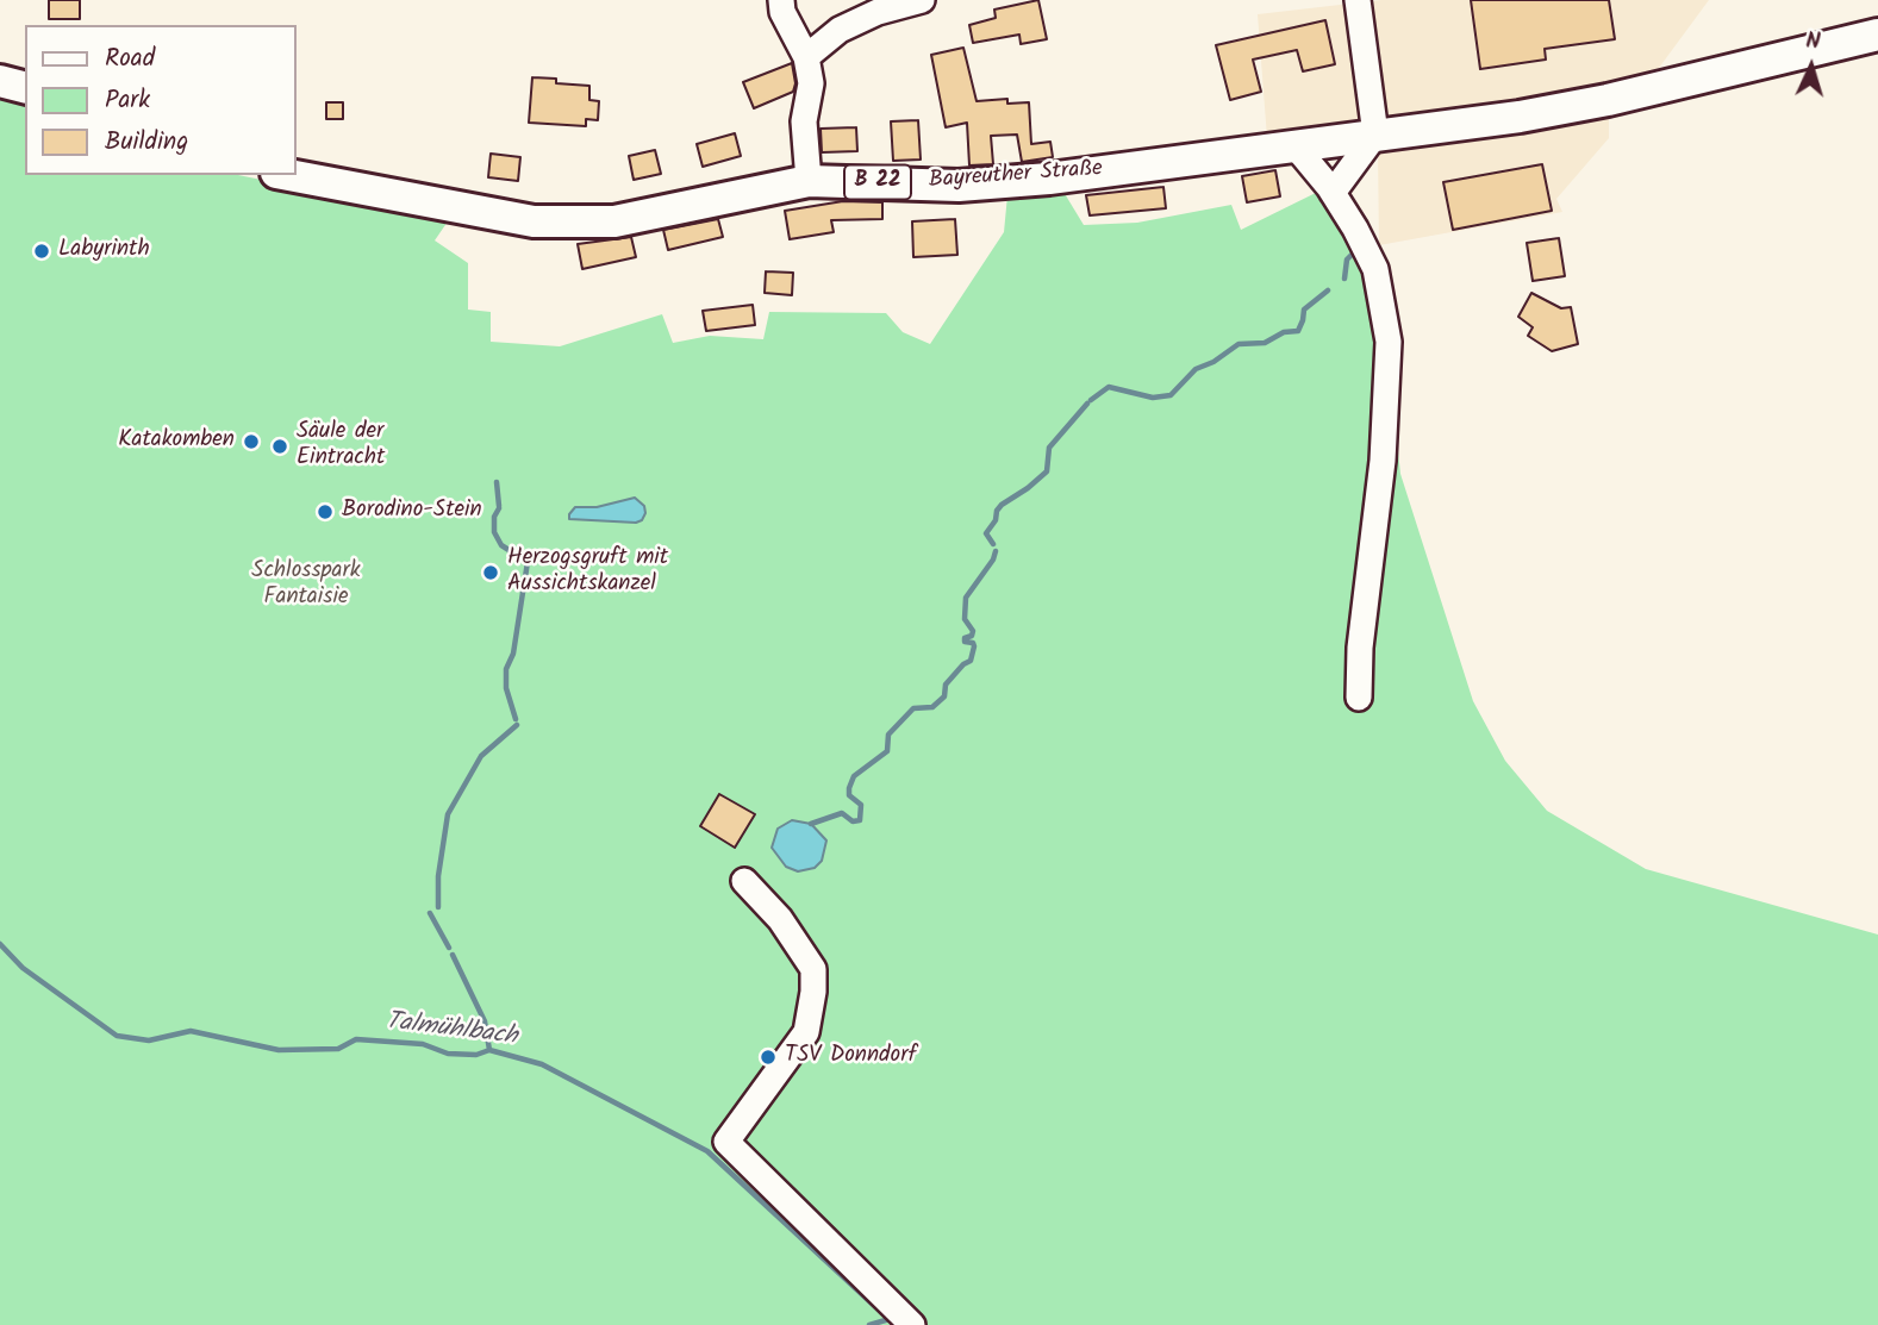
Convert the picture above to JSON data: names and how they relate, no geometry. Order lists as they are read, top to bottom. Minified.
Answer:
{"streets":{"main road":["Bayreuther Straße","B 22"]},"water":["Talmühlbach"],"parks":["Schlosspark Fantaisie"],"places":["Labyrinth","Katakomben","Säule der Eintracht","Borodino-Stein","Herzogsgruft mit Aussichtskanzel","TSV Donndorf"],"legend":["Road","Park","Building"],"north":"top"}
